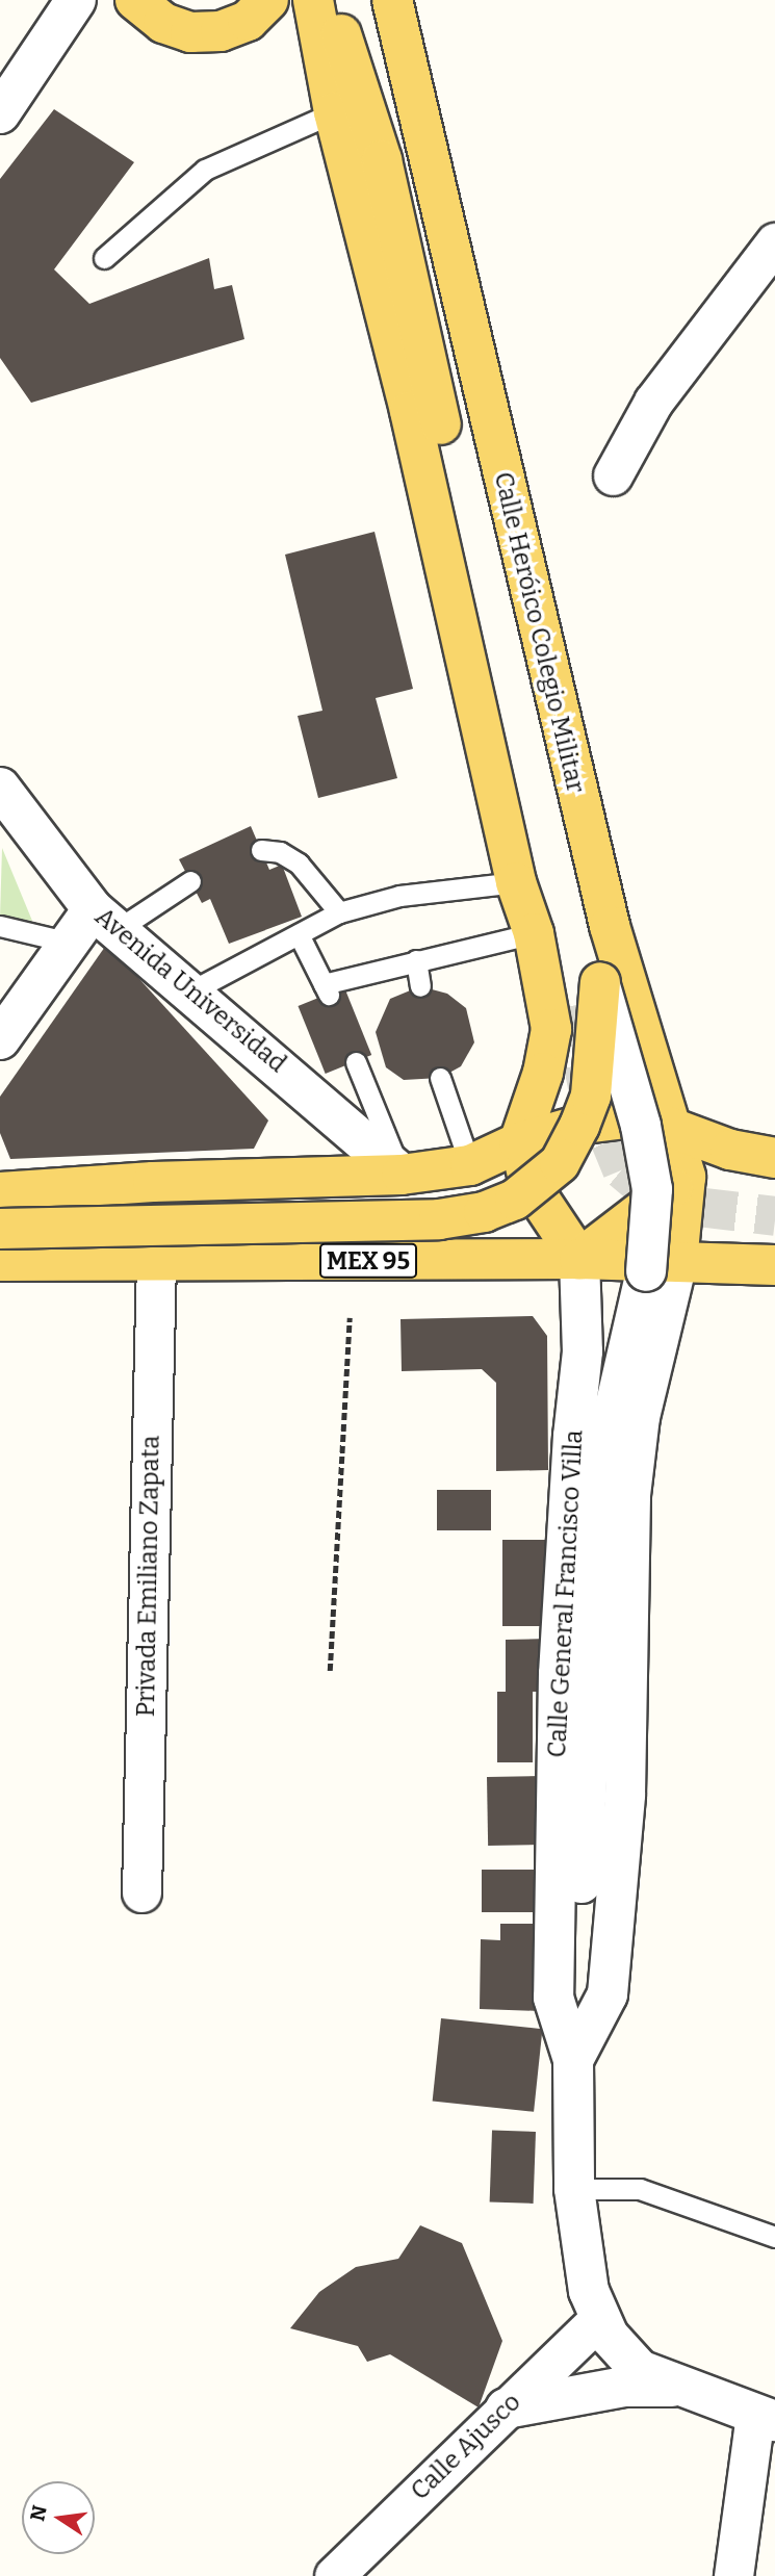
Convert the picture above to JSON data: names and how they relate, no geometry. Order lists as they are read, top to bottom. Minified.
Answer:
{"streets":{"main road":["Calle Heróico Colegio Militar","MEX 95"],"street":["Avenida Universidad","Privada Emiliano Zapata","Calle General Francisco Villa","Calle Ajusco"]},"crossings":[["Calle Heróico Colegio Militar","MEX 95"],["Calle Heróico Colegio Militar","Calle General Francisco Villa"],["MEX 95","Privada Emiliano Zapata"],["MEX 95","Calle General Francisco Villa"],["Calle General Francisco Villa","Calle Ajusco"]],"north":"left"}
